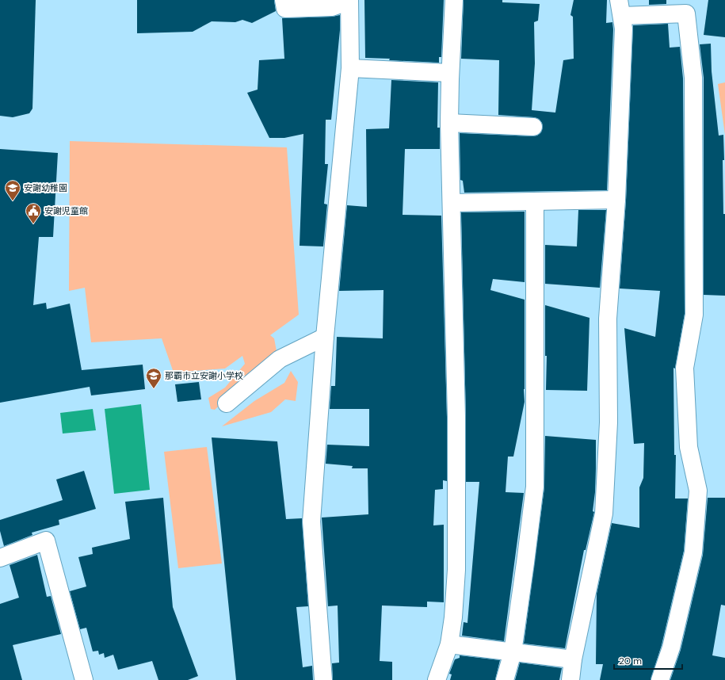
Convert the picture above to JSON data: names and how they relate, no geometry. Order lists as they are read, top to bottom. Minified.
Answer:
{"places":{"school or university":["安謝幼稚園","那覇市立安謝小学校"],"public building":["安謝児童館"]},"scale_bar":"20 m"}
